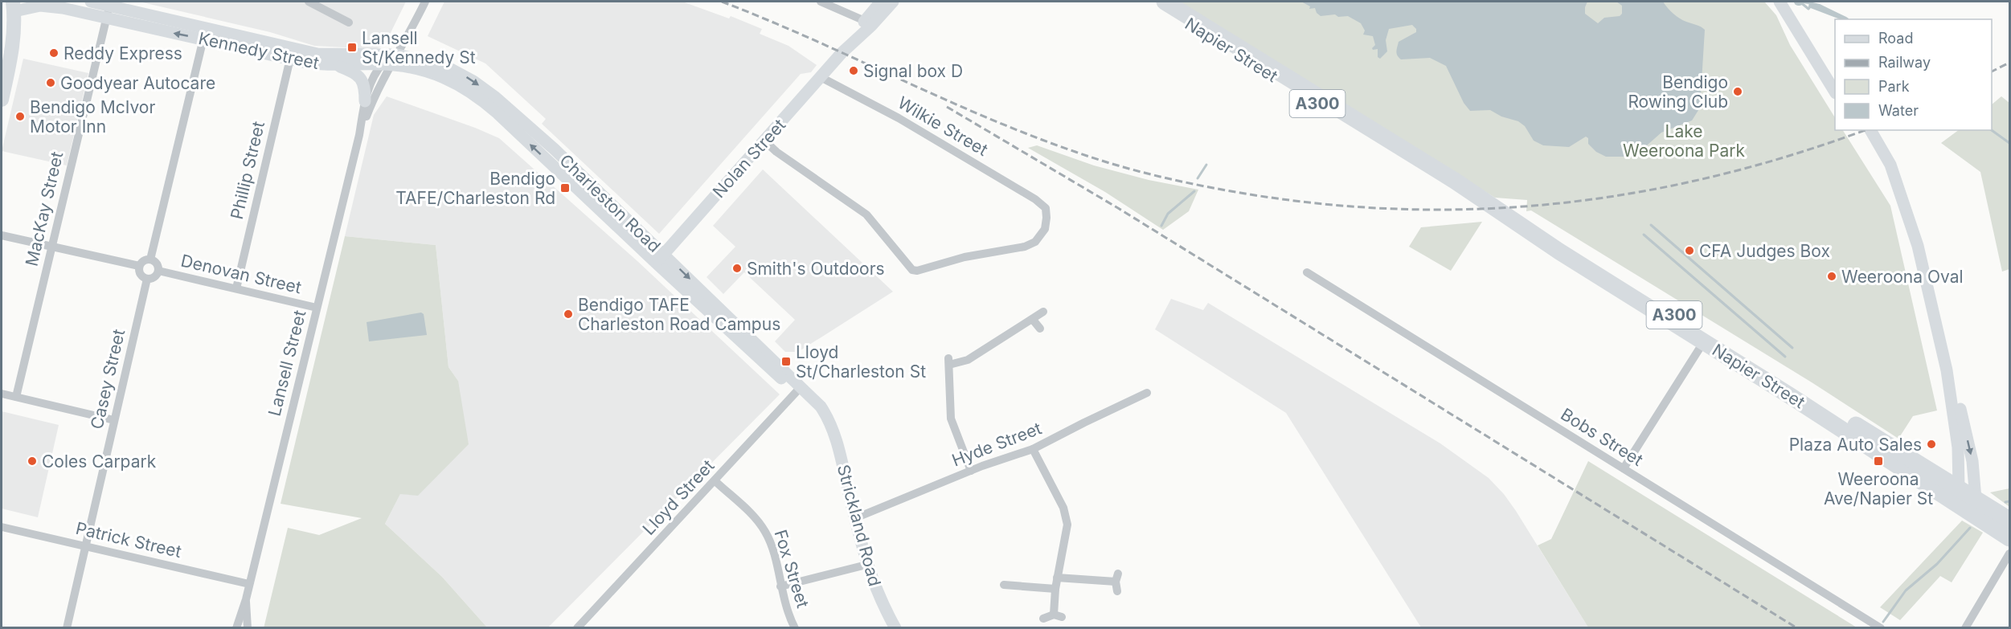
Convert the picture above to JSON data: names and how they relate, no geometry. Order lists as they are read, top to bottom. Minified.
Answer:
{"streets":{"highway":["Napier Street","A300"],"street":["Kennedy Street","Wilkie Street","Nolan Street","Phillip Street","Charleston Road","MacKay Street","Denovan Street","Lansell Street","Casey Street","Bobs Street","Hyde Street","Lloyd Street","Strickland Road","Patrick Street","Fox Street"]},"crossings":[["Kennedy Street","Phillip Street"],["Kennedy Street","Charleston Road"],["Kennedy Street","MacKay Street"],["Kennedy Street","Lansell Street"],["Wilkie Street","Nolan Street"],["Nolan Street","Charleston Road"],["Phillip Street","Denovan Street"],["Charleston Road","Lansell Street"],["Charleston Road","Lloyd Street"],["Charleston Road","Strickland Road"],["Denovan Street","Lansell Street"],["Denovan Street","Casey Street"],["Lansell Street","Patrick Street"],["Casey Street","Patrick Street"],["Hyde Street","Strickland Road"],["Lloyd Street","Strickland Road"],["Lloyd Street","Fox Street"]],"parks":["Lake Weeroona Park"],"places":{"transit":["Lansell St/Kennedy St","Bendigo TAFE/Charleston Rd","Lloyd St/Charleston St","Weeroona Ave/Napier St"],"other":["Reddy Express","Signal box D","Goodyear Autocare","Bendigo Rowing Club","Bendigo McIvor Motor Inn","CFA Judges Box","Smith's Outdoors","Weeroona Oval","Bendigo TAFE Charleston Road Campus","Plaza Auto Sales","Coles Carpark"]},"legend":["Road","Railway","Park","Water"]}
